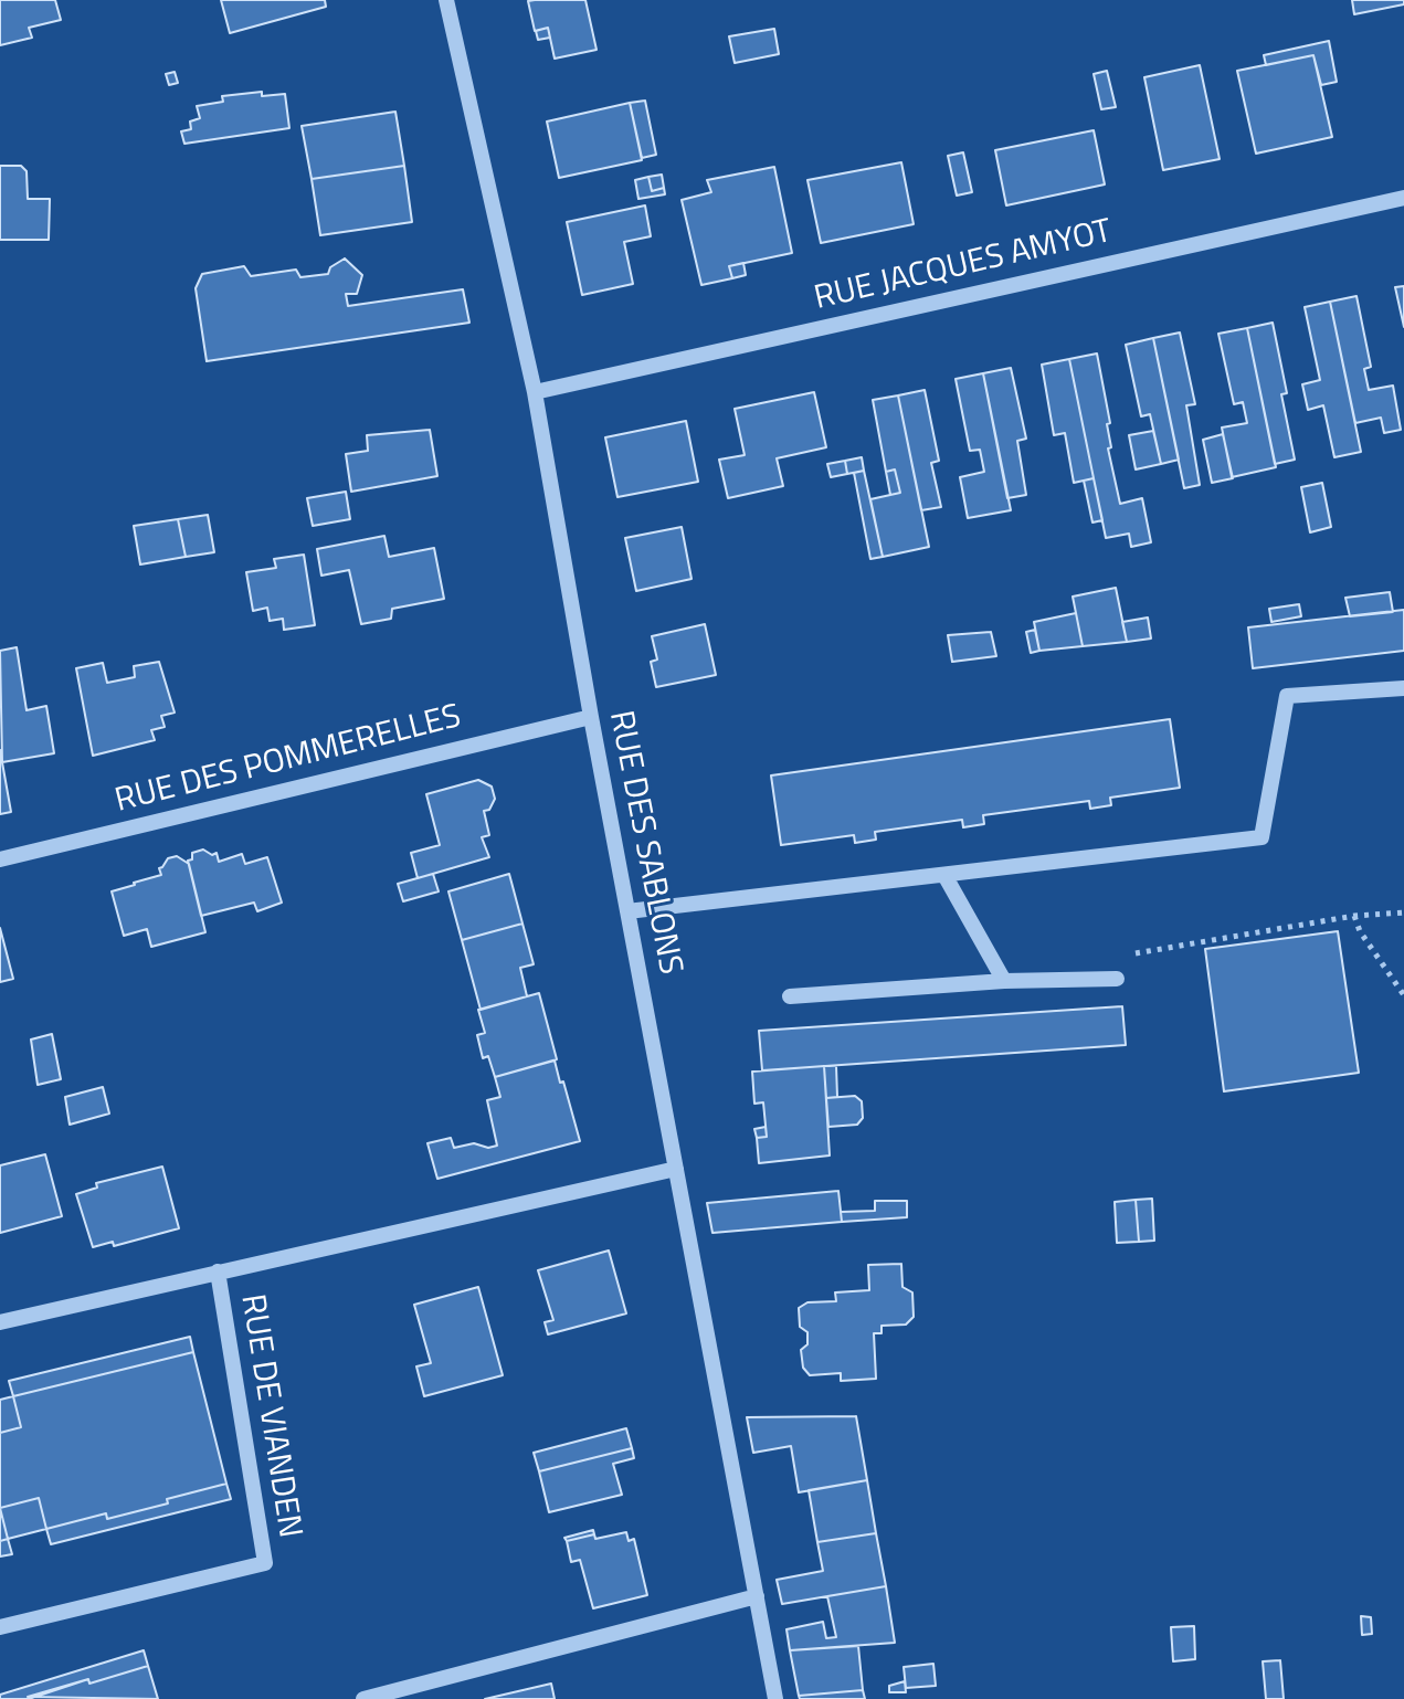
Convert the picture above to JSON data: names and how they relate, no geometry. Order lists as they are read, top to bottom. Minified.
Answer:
{"streets":{"street":["RUE JACQUES AMYOT","RUE DES POMMERELLES","RUE DES SABLONS","RUE DE VIANDEN"]},"crossings":[["RUE JACQUES AMYOT","RUE DES SABLONS"],["RUE DES POMMERELLES","RUE DES SABLONS"],["RUE DES SABLONS","RUE DE VIANDEN"]]}
